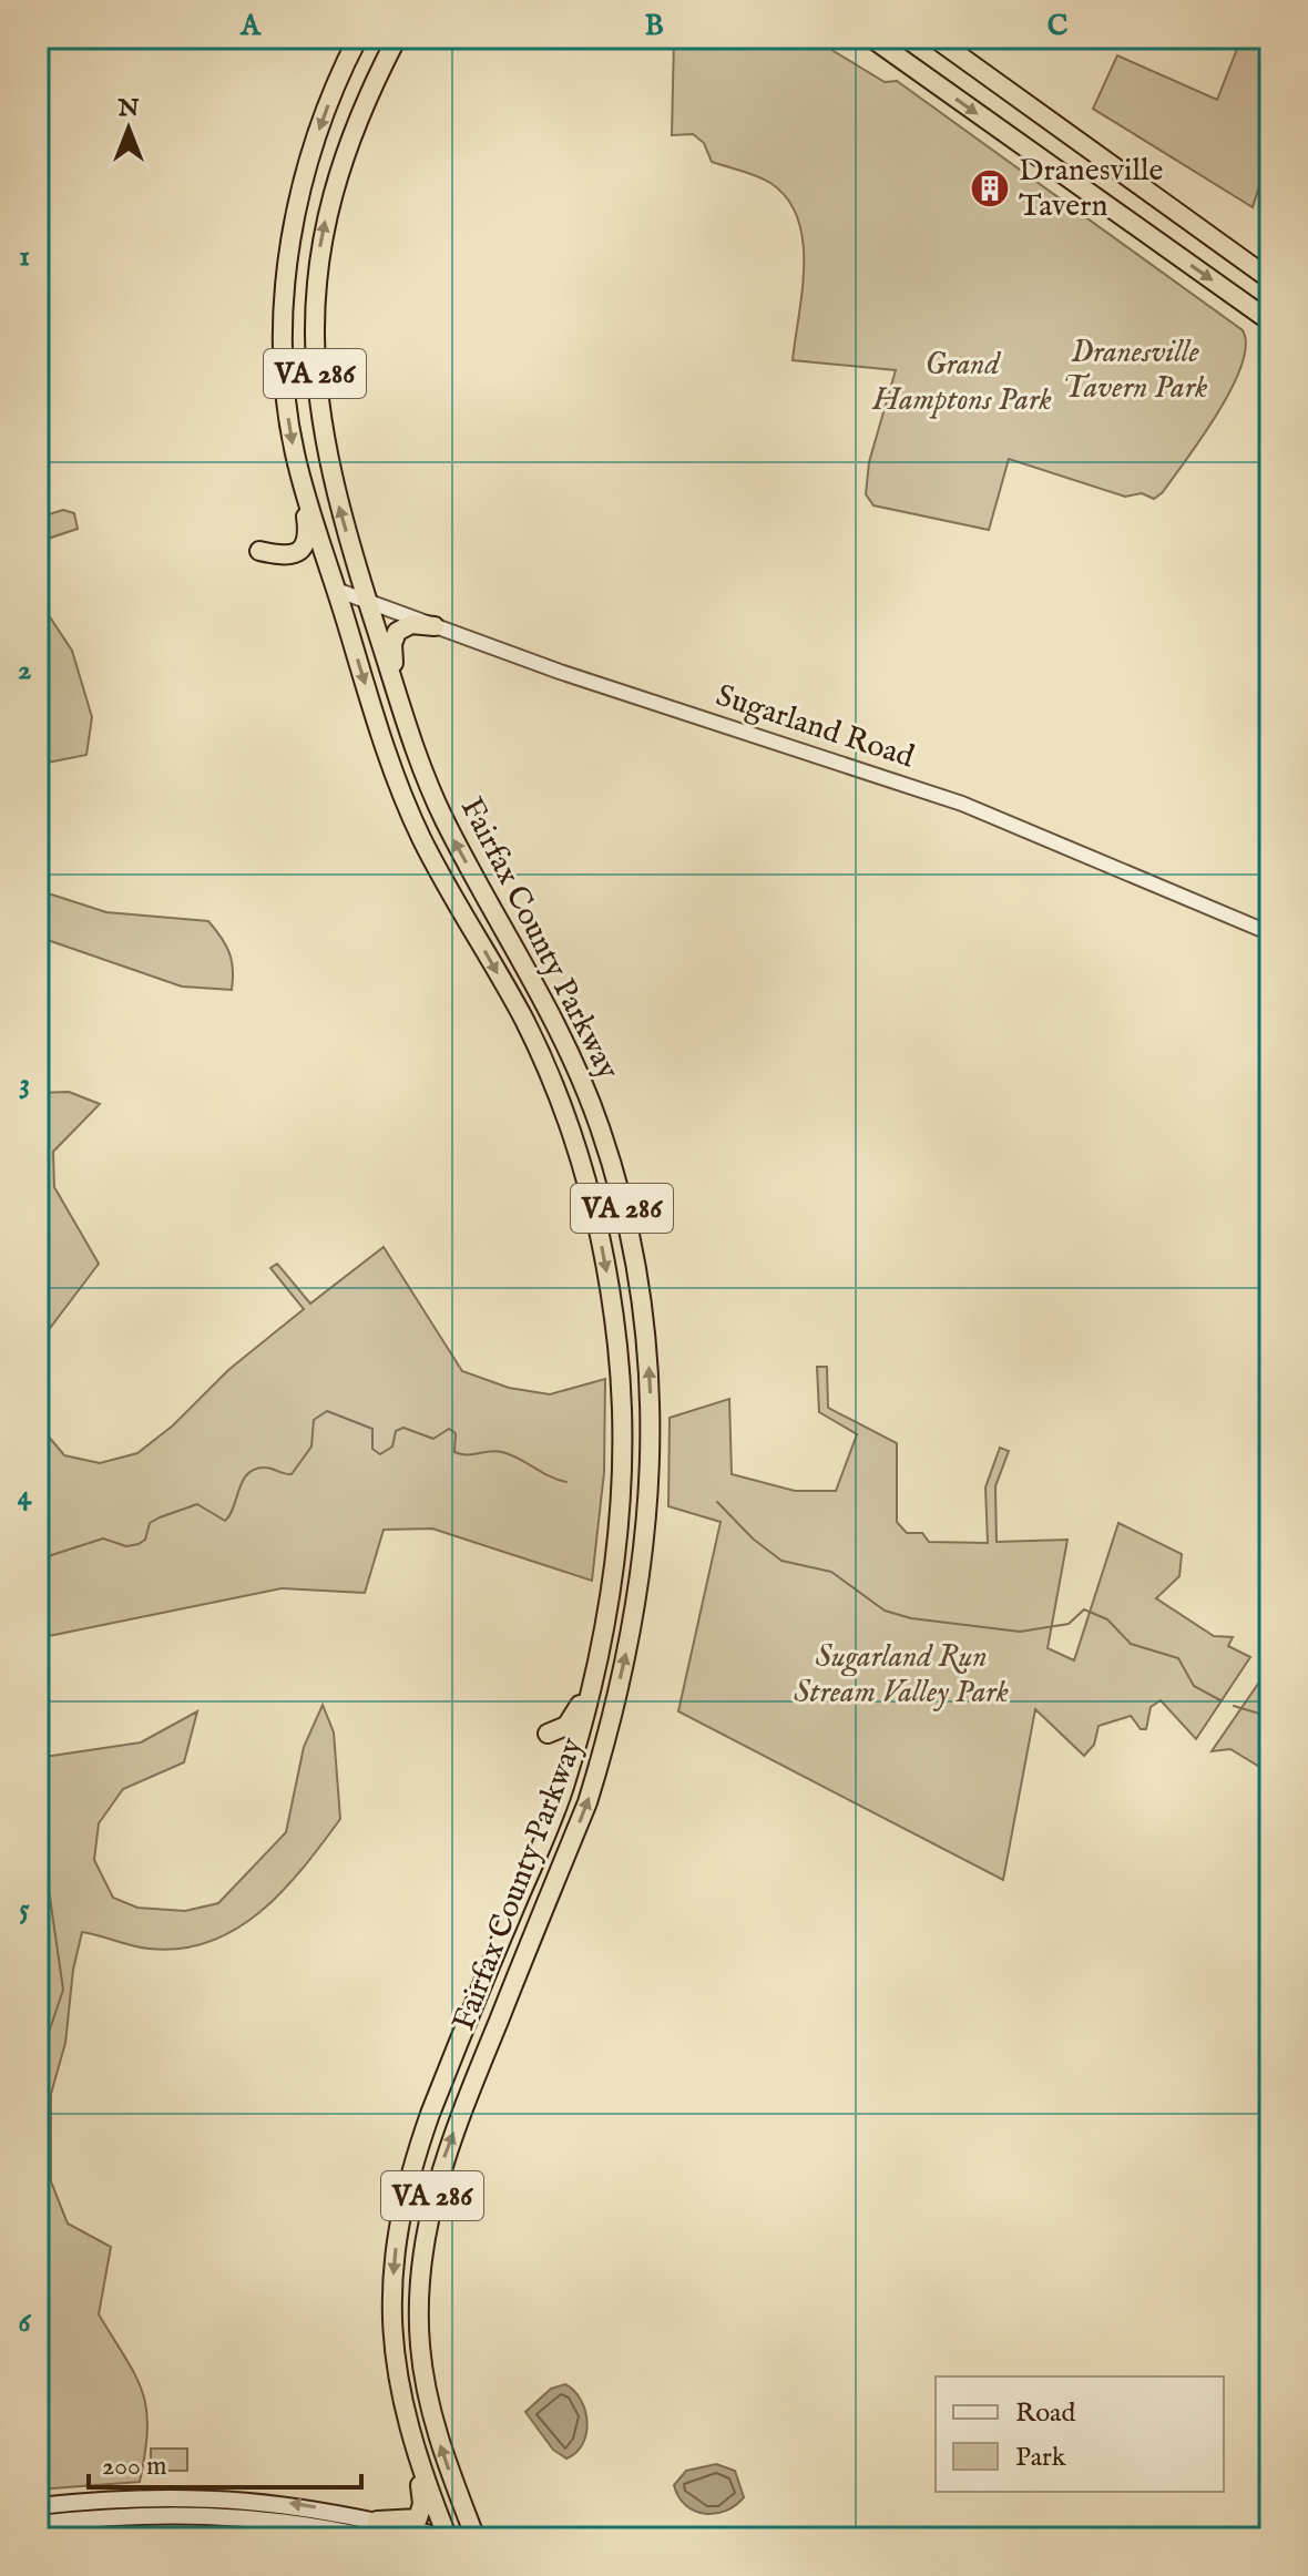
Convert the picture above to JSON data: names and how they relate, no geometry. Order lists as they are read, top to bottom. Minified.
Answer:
{"streets":{"highway":["VA 286","Fairfax County Parkway"],"street":["Sugarland Road"]},"crossings":[["Sugarland Road","Fairfax County Parkway"]],"parks":["Dranesville Tavern Park","Grand Hamptons Park","Sugarland Run Stream Valley Park"],"places":{"building":["Dranesville Tavern"]},"legend":["Road","Park"],"scale_bar":"200 m","north":"top","grid":{"columns":["A","B","C"],"rows":["1","2","3","4","5","6"]}}
